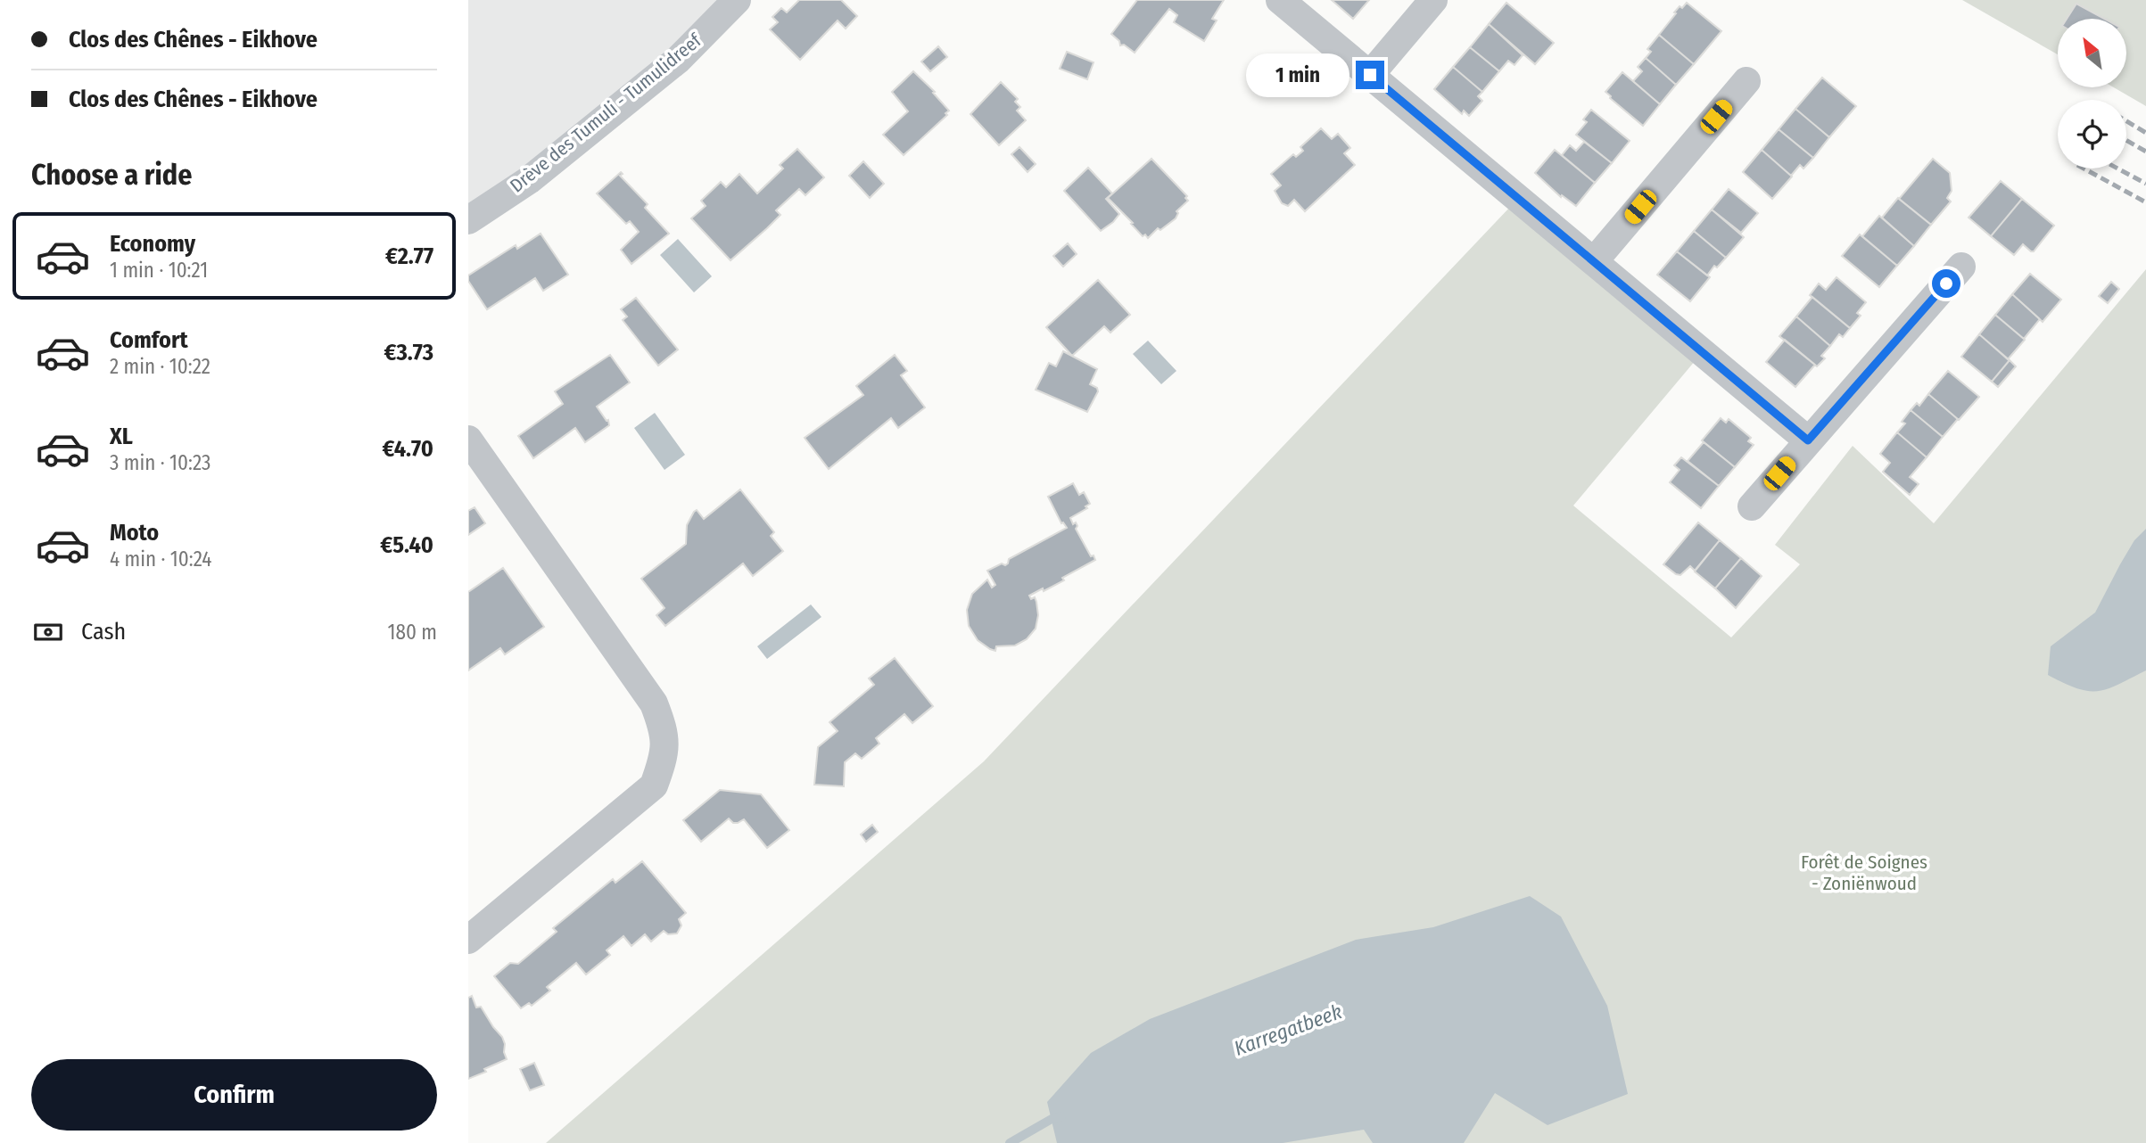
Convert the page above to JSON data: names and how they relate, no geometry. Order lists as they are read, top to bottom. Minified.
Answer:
{"streets":{"street":["Drève des Tumuli - Tumulidreef"]},"water":["Karregatbeek"],"parks":["Forêt de Soignes - Zoniënwoud"],"north":"top left","page":{"banner":["Clos des Chênes - Eikhove","Clos des Chênes - Eikhove"],"bubble":"1 min","heading":"Choose a ride","list":[{"name":"Economy","note":"1 min · 10:21","value":"€2.77"},{"name":"Comfort","note":"2 min · 10:22","value":"€3.73"},{"name":"XL","note":"3 min · 10:23","value":"€4.70"},{"name":"Moto","note":"4 min · 10:24","value":"€5.40"}],"pay":["Cash","180 m"],"buttons":"Confirm"}}
